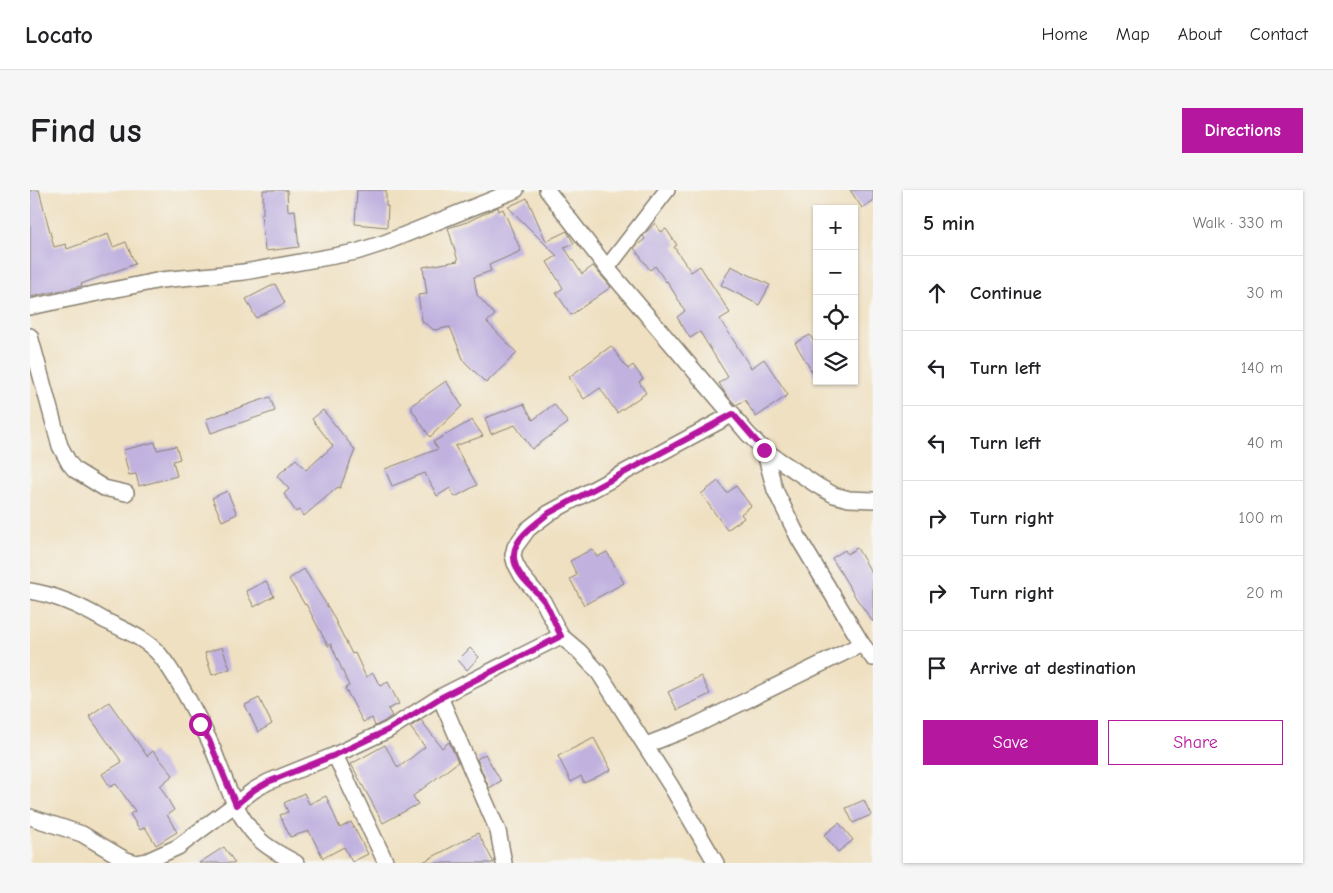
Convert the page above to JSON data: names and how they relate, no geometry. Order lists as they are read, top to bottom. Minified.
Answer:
{"page":{"header":"Locato","nav":["Home","Map","About","Contact"],"buttons":["Directions",["Save","Share"]],"title":"Find us","heading":["5 min","Walk · 330 m"],"map_buttons":["+","−"],"list":[["Continue","30 m"],["Turn left","140 m"],["Turn left","40 m"],["Turn right","100 m"],["Turn right","20 m"],"Arrive at destination"]}}
